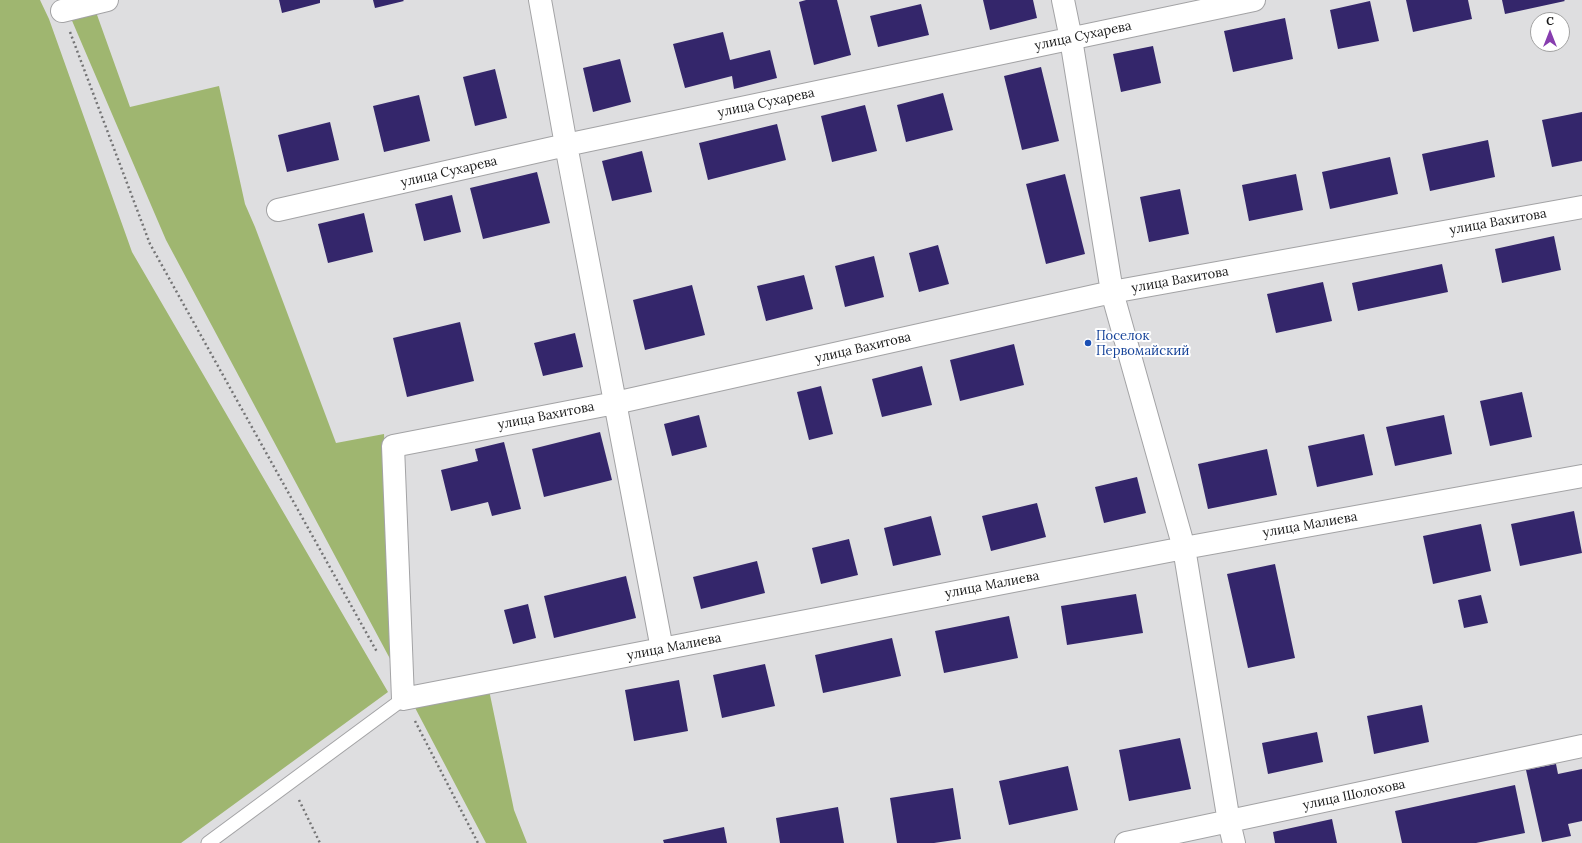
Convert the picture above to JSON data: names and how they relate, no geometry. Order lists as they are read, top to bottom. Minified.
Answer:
{"streets":{"street":["улица Сухарева","улица Вахитова","улица Малиева","улица Шолохова"]},"crossings":[["улица Вахитова","улица Малиева"]],"places":["Поселок Первомайский"],"north":"top"}
